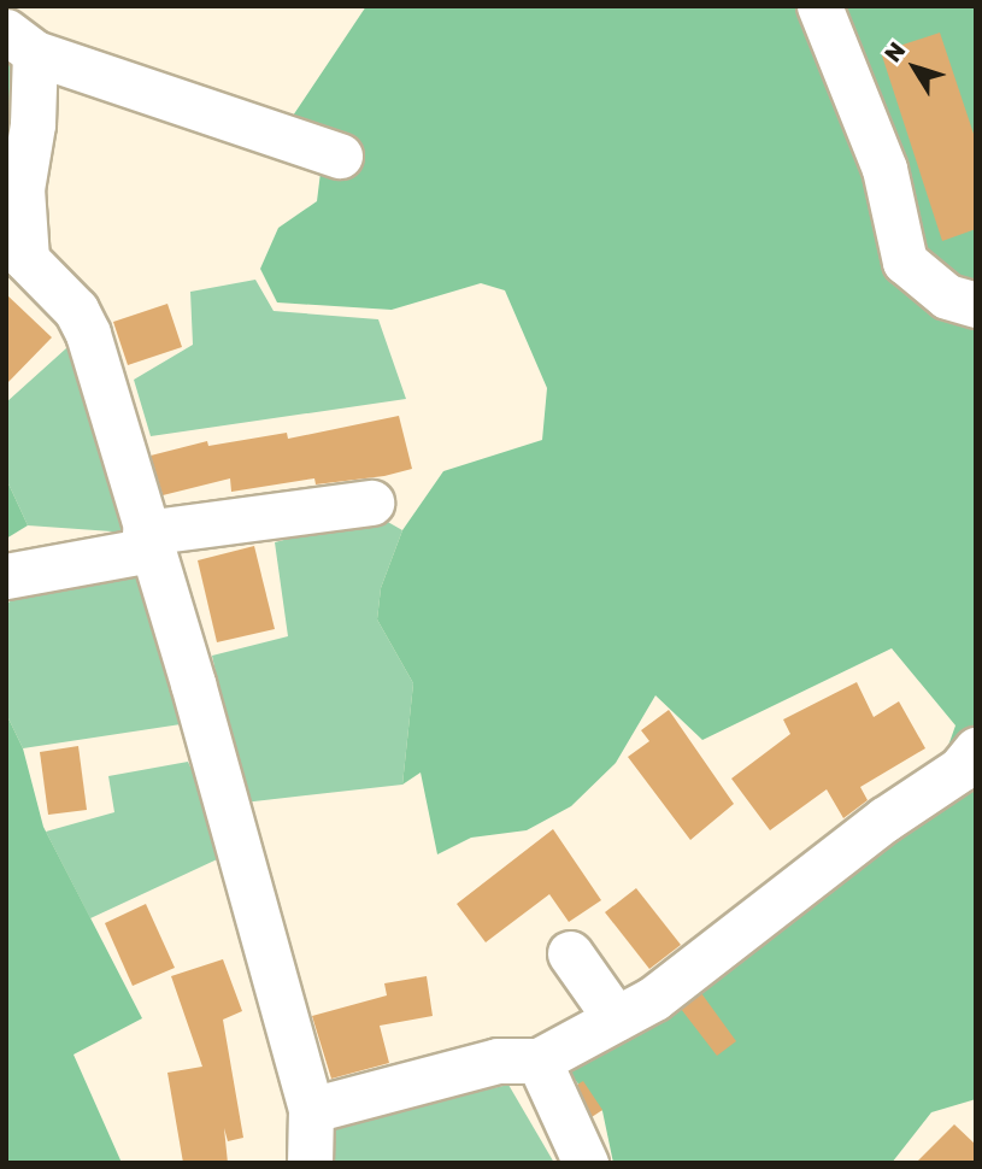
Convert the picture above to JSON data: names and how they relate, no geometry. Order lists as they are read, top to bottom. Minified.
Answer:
{"north":"top left"}
